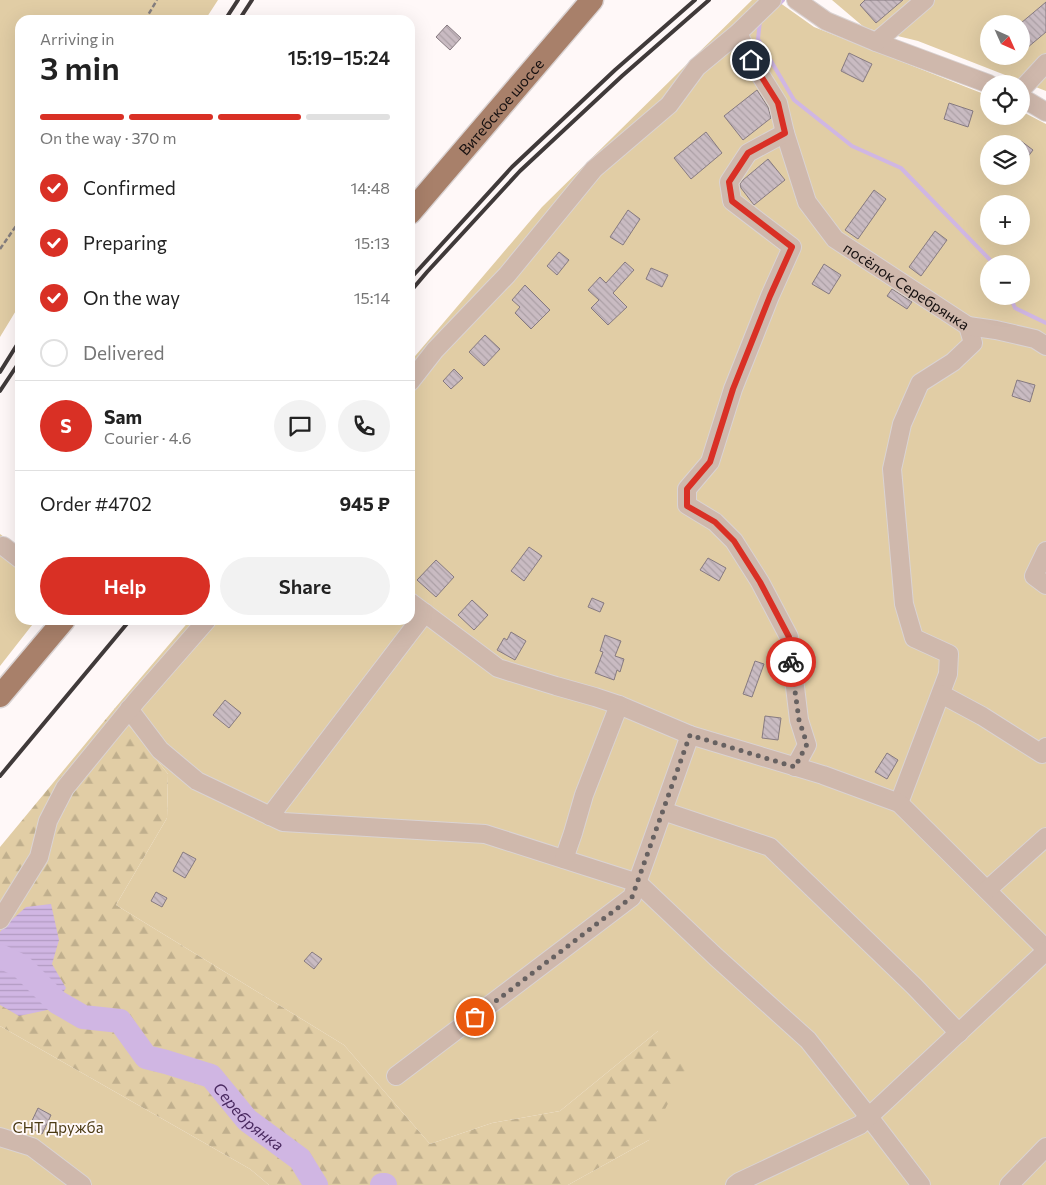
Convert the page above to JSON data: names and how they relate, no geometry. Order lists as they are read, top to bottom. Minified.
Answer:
{"streets":{"main road":["Витебское шоссе"],"lane":["посёлок Серебрянка"]},"water":["Серебрянка"],"parks":["СНТ Дружба"],"north":"bottom right","page":{"map_buttons":["+","−"],"heading":["3 min","Arriving in","15:19–15:24"],"panel":["Sam","Courier · 4.6","Order #4702","945 ₽"],"bar":"On the way · 370 m","list":[["Confirmed","14:48"],["Preparing","15:13"],["On the way","15:14"],"Delivered"],"round":"S","buttons":["Help","Share"]}}
